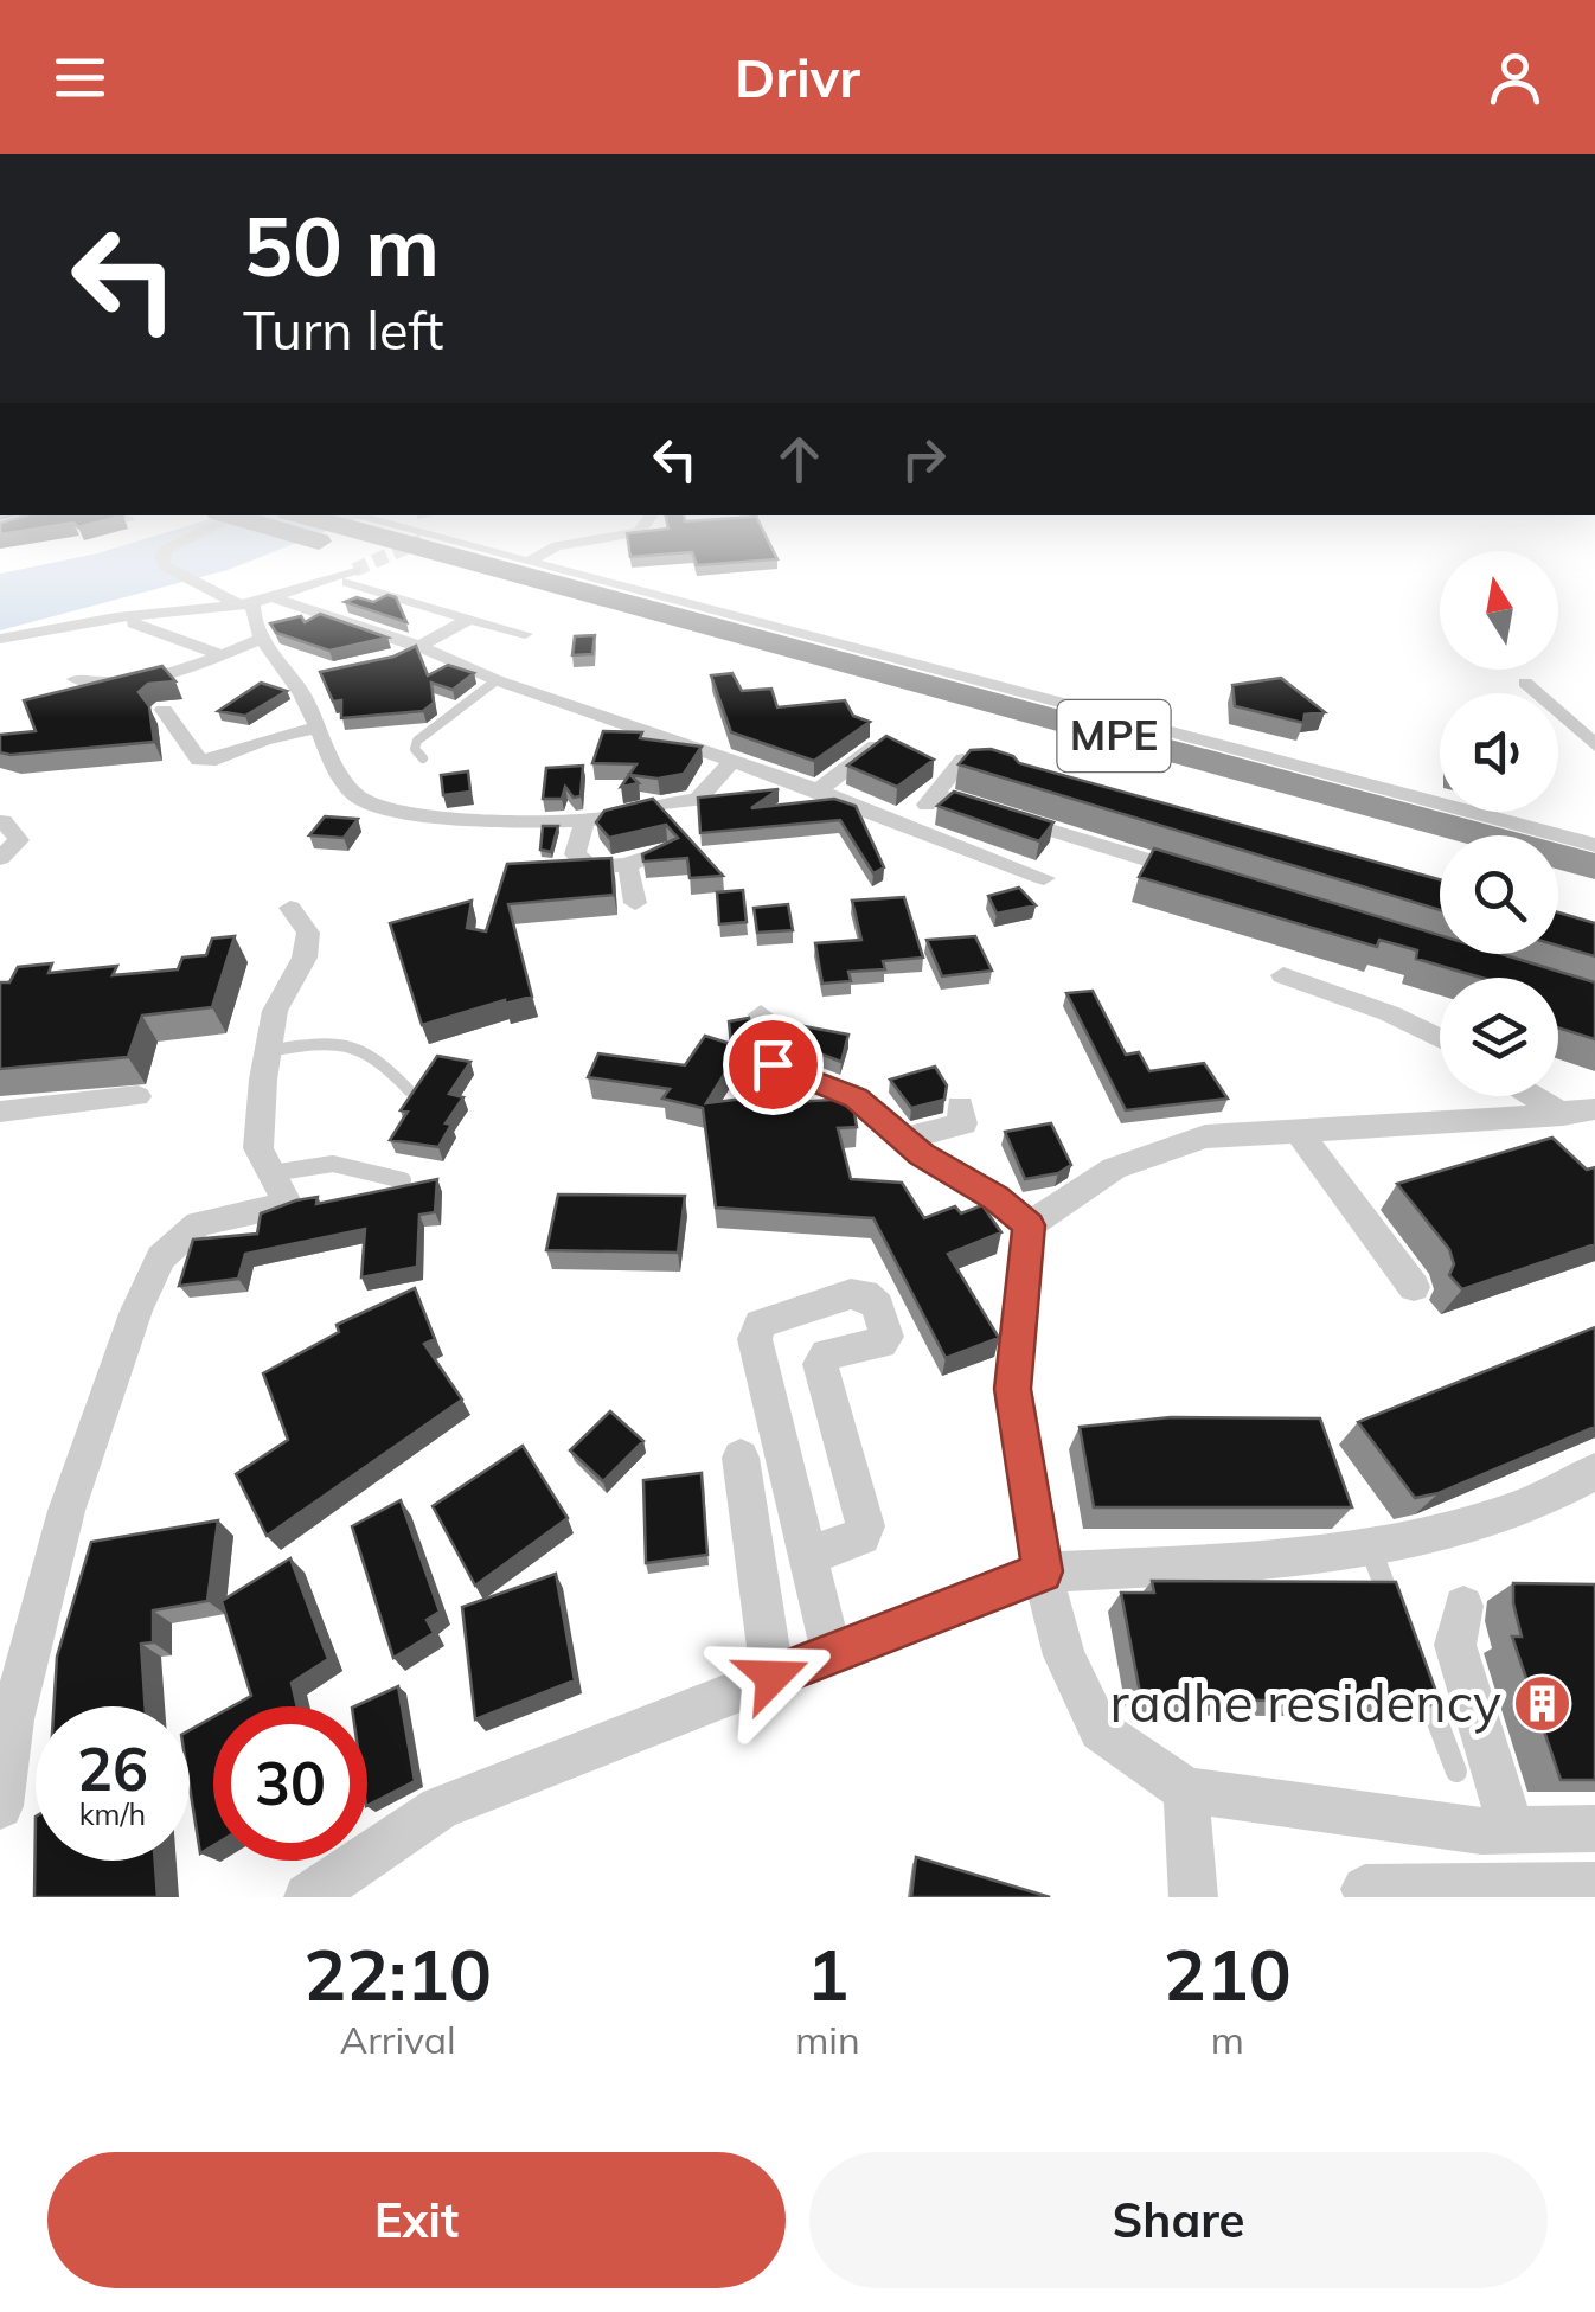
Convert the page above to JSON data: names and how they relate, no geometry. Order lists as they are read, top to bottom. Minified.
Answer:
{"streets":{"highway":["MPE"]},"places":{"building":["radhe residency"]},"north":"top","page":{"header":"Drivr","turn":["50 m","Turn left"],"speed":"26 km/h","limit":"30","eta":["22:10","Arrival","1","min","210","m"],"buttons":["Exit","Share"]}}
